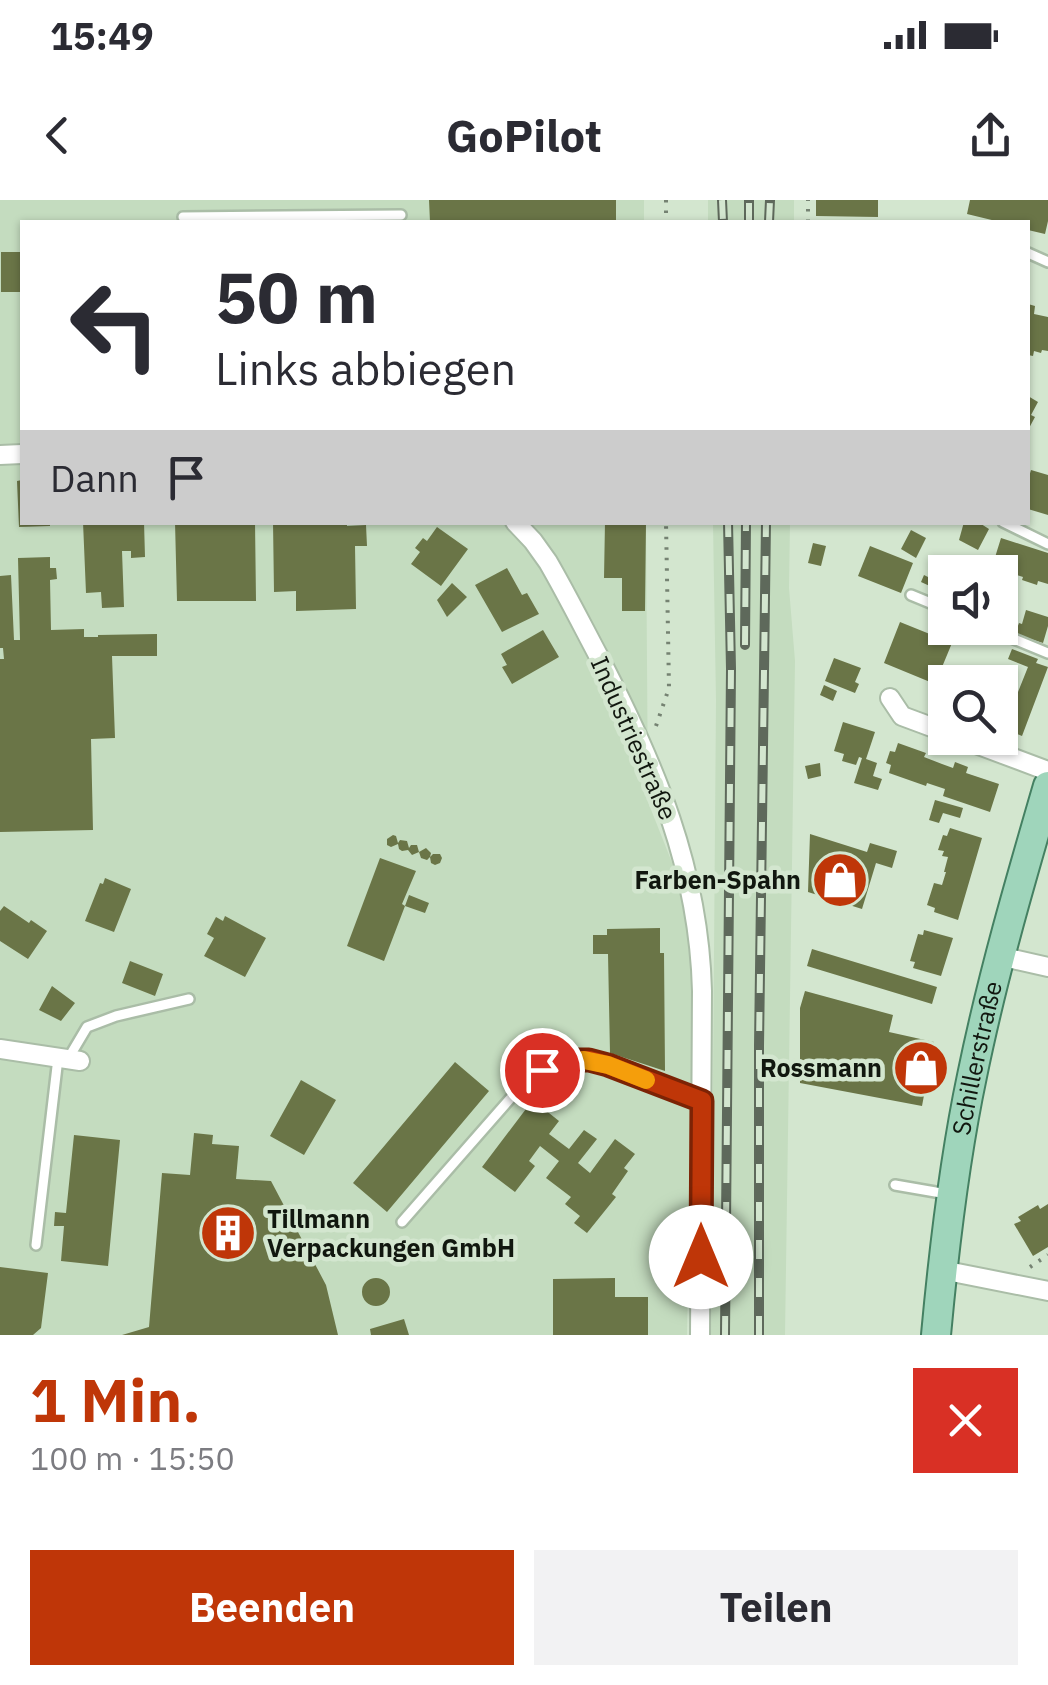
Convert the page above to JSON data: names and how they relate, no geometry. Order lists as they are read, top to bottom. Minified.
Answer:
{"streets":{"main road":["Schillerstraße"],"street":["Industriestraße"]},"places":{"shop":["Farben-Spahn","Rossmann"],"building":["Tillmann Verpackungen GmbH"]},"page":{"status":"15:49","header":"GoPilot","turn":["50 m","Links abbiegen"],"then":"Dann","heading":["1 Min.","100 m · 15:50"],"buttons":["Beenden","Teilen"]}}
